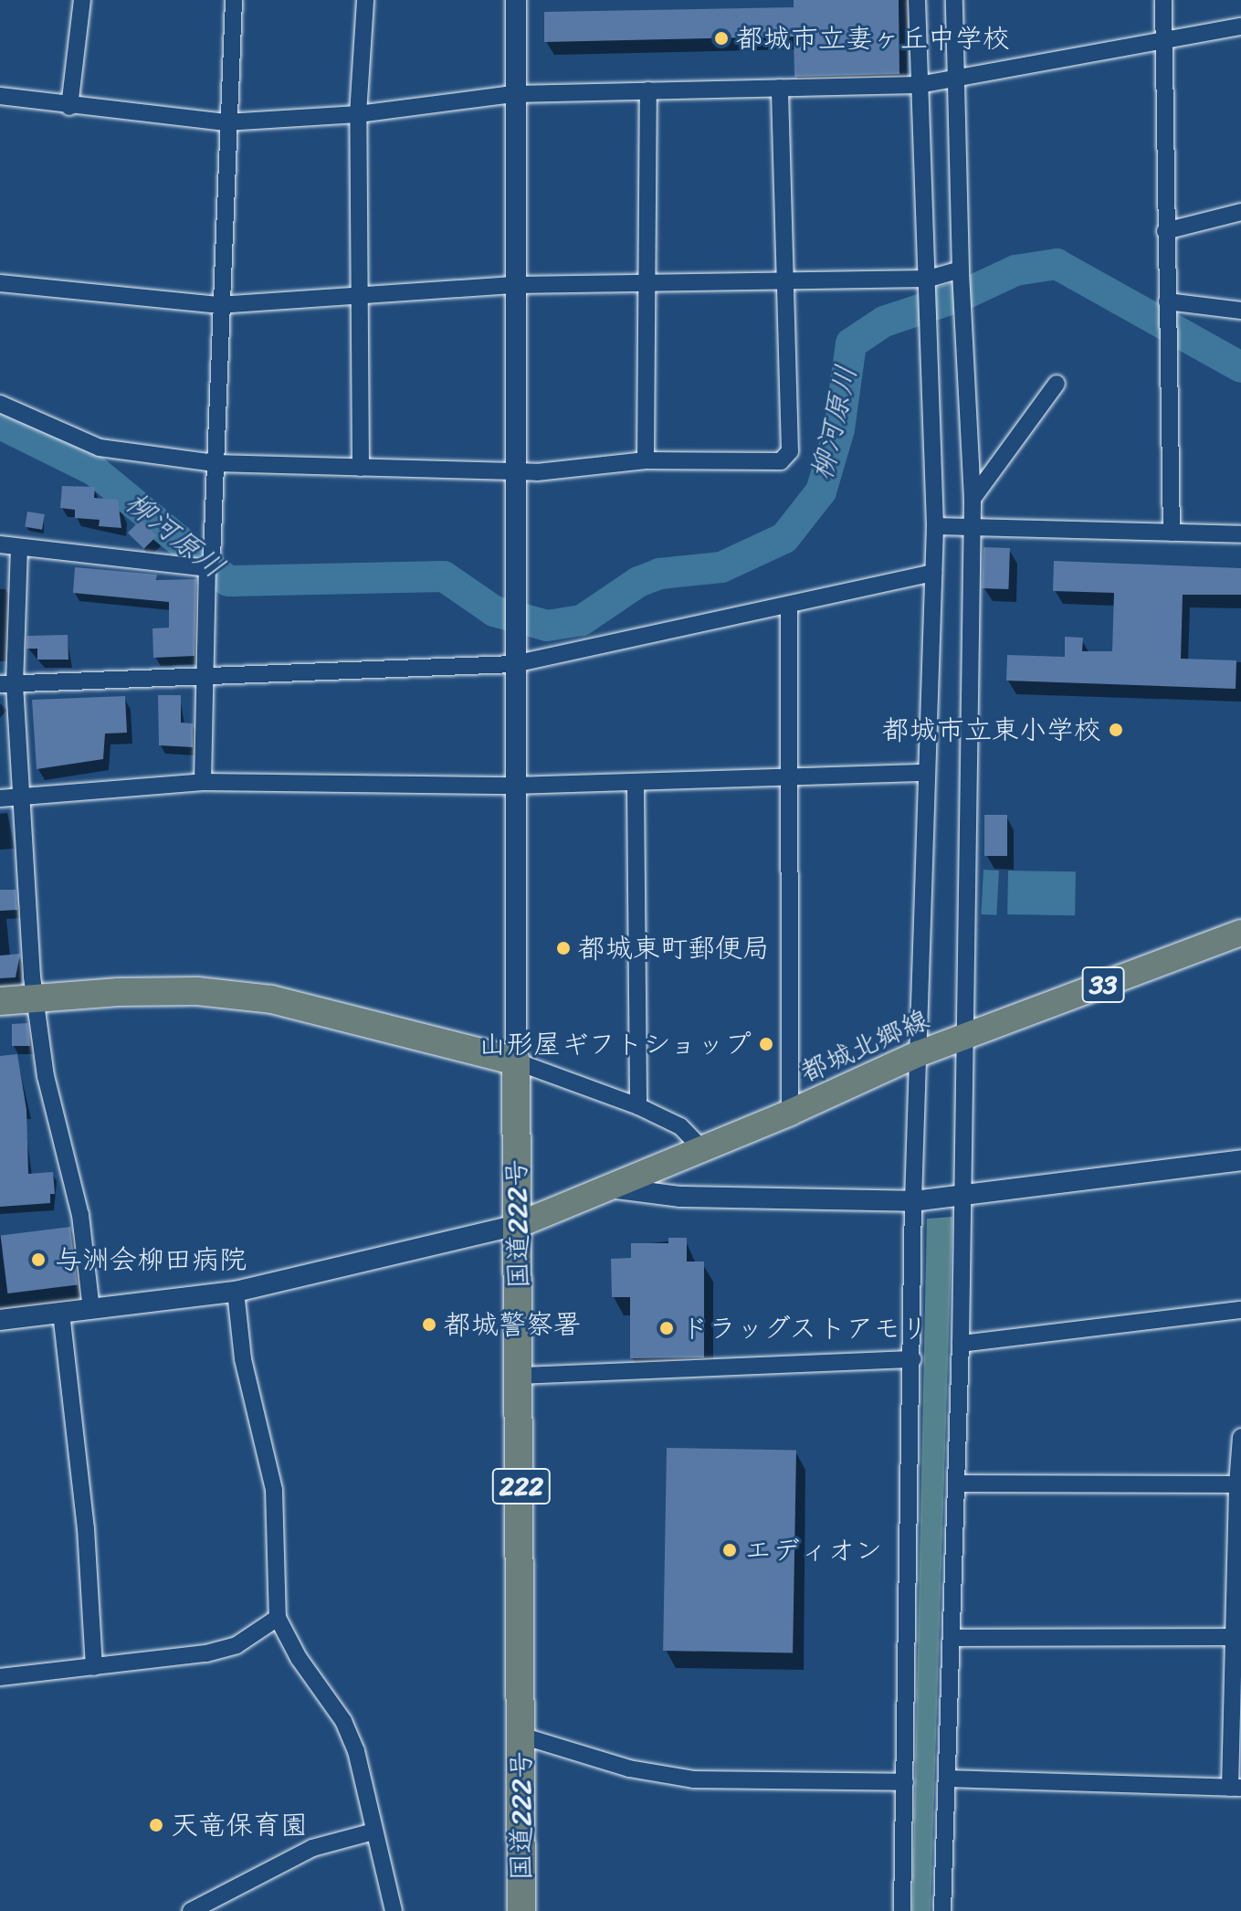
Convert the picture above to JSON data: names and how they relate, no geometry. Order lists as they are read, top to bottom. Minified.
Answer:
{"streets":{"highway":["国道222号","222"],"main road":["33","都城北郷線"]},"crossings":[["都城北郷線","国道222号"]],"water":["柳河原川"],"places":["都城市立妻ヶ丘中学校","都城市立東小学校","都城東町郵便局","山形屋ギフトショップ","与洲会柳田病院","都城警察署","ドラッグストアモリ","エディオン","天竜保育園"]}
